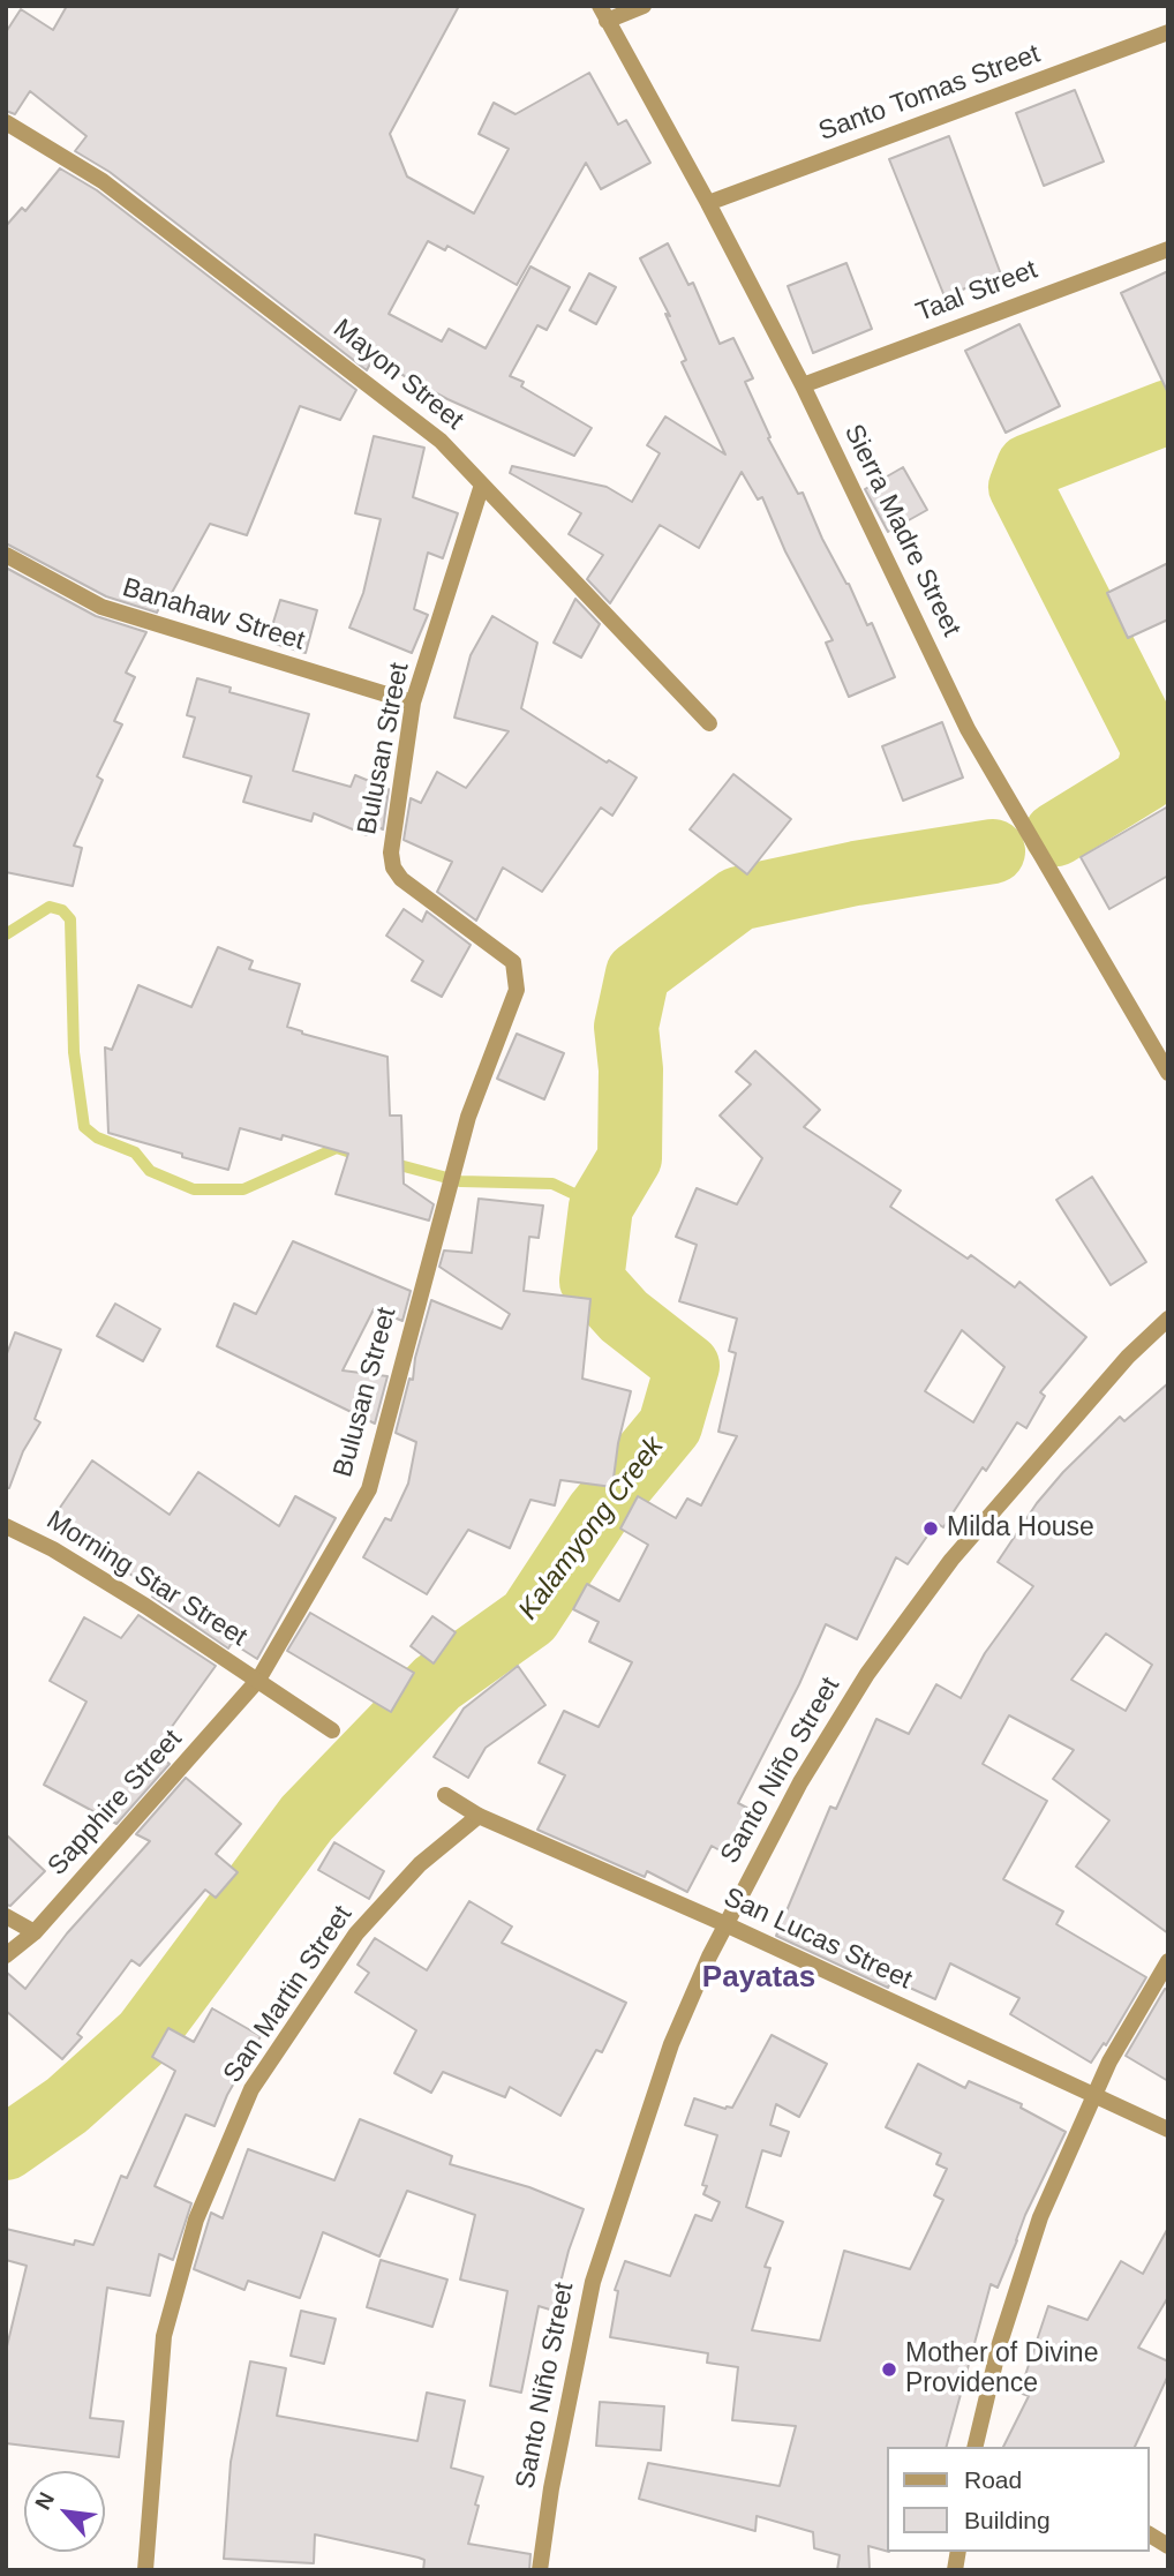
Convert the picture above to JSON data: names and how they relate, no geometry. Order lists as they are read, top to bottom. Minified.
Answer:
{"streets":{"street":["Santo Tomas Street","Taal Street","Mayon Street","Sierra Madre Street","Banahaw Street","Bulusan Street","Morning Star Street","Santo Niño Street","Sapphire Street","San Lucas Street","San Martin Street"]},"crossings":[["Santo Tomas Street","Sierra Madre Street"],["Taal Street","Sierra Madre Street"],["Mayon Street","Bulusan Street"],["Banahaw Street","Bulusan Street"],["Bulusan Street","Morning Star Street"],["Bulusan Street","Sapphire Street"],["Morning Star Street","Sapphire Street"],["Santo Niño Street","San Lucas Street"],["San Lucas Street","San Martin Street"]],"districts":["Payatas"],"water":["Kalamyong Creek"],"places":["Milda House","Mother of Divine Providence"],"legend":["Road","Building"],"north":"top left"}
